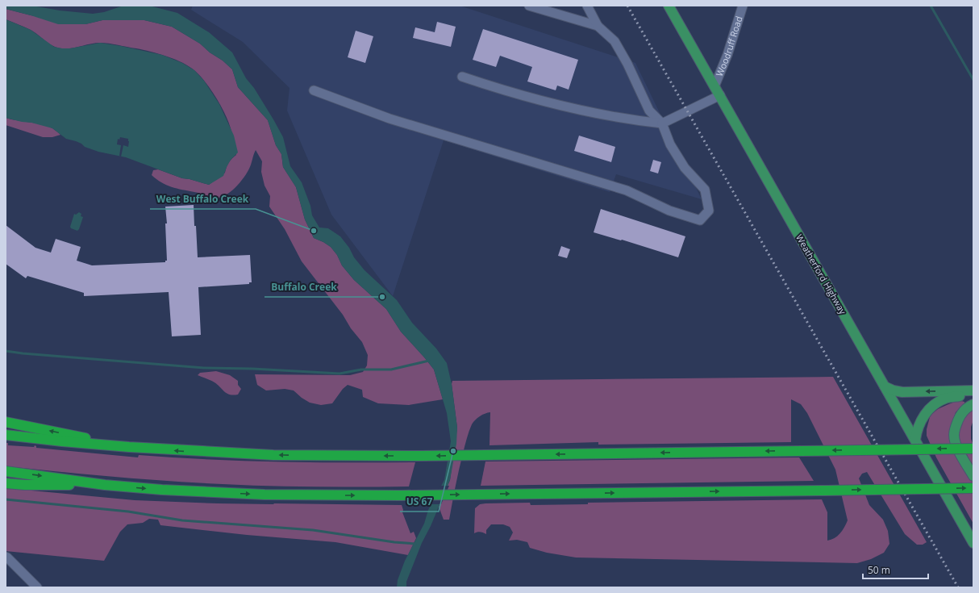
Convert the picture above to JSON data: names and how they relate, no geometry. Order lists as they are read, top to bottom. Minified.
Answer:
{"streets":{"main road":["Weatherford Highway"],"street":["Woodruff Road"]},"crossings":[["Woodruff Road","Weatherford Highway"]],"places":["West Buffalo Creek","Buffalo Creek","US 67"],"scale_bar":"50 m"}
